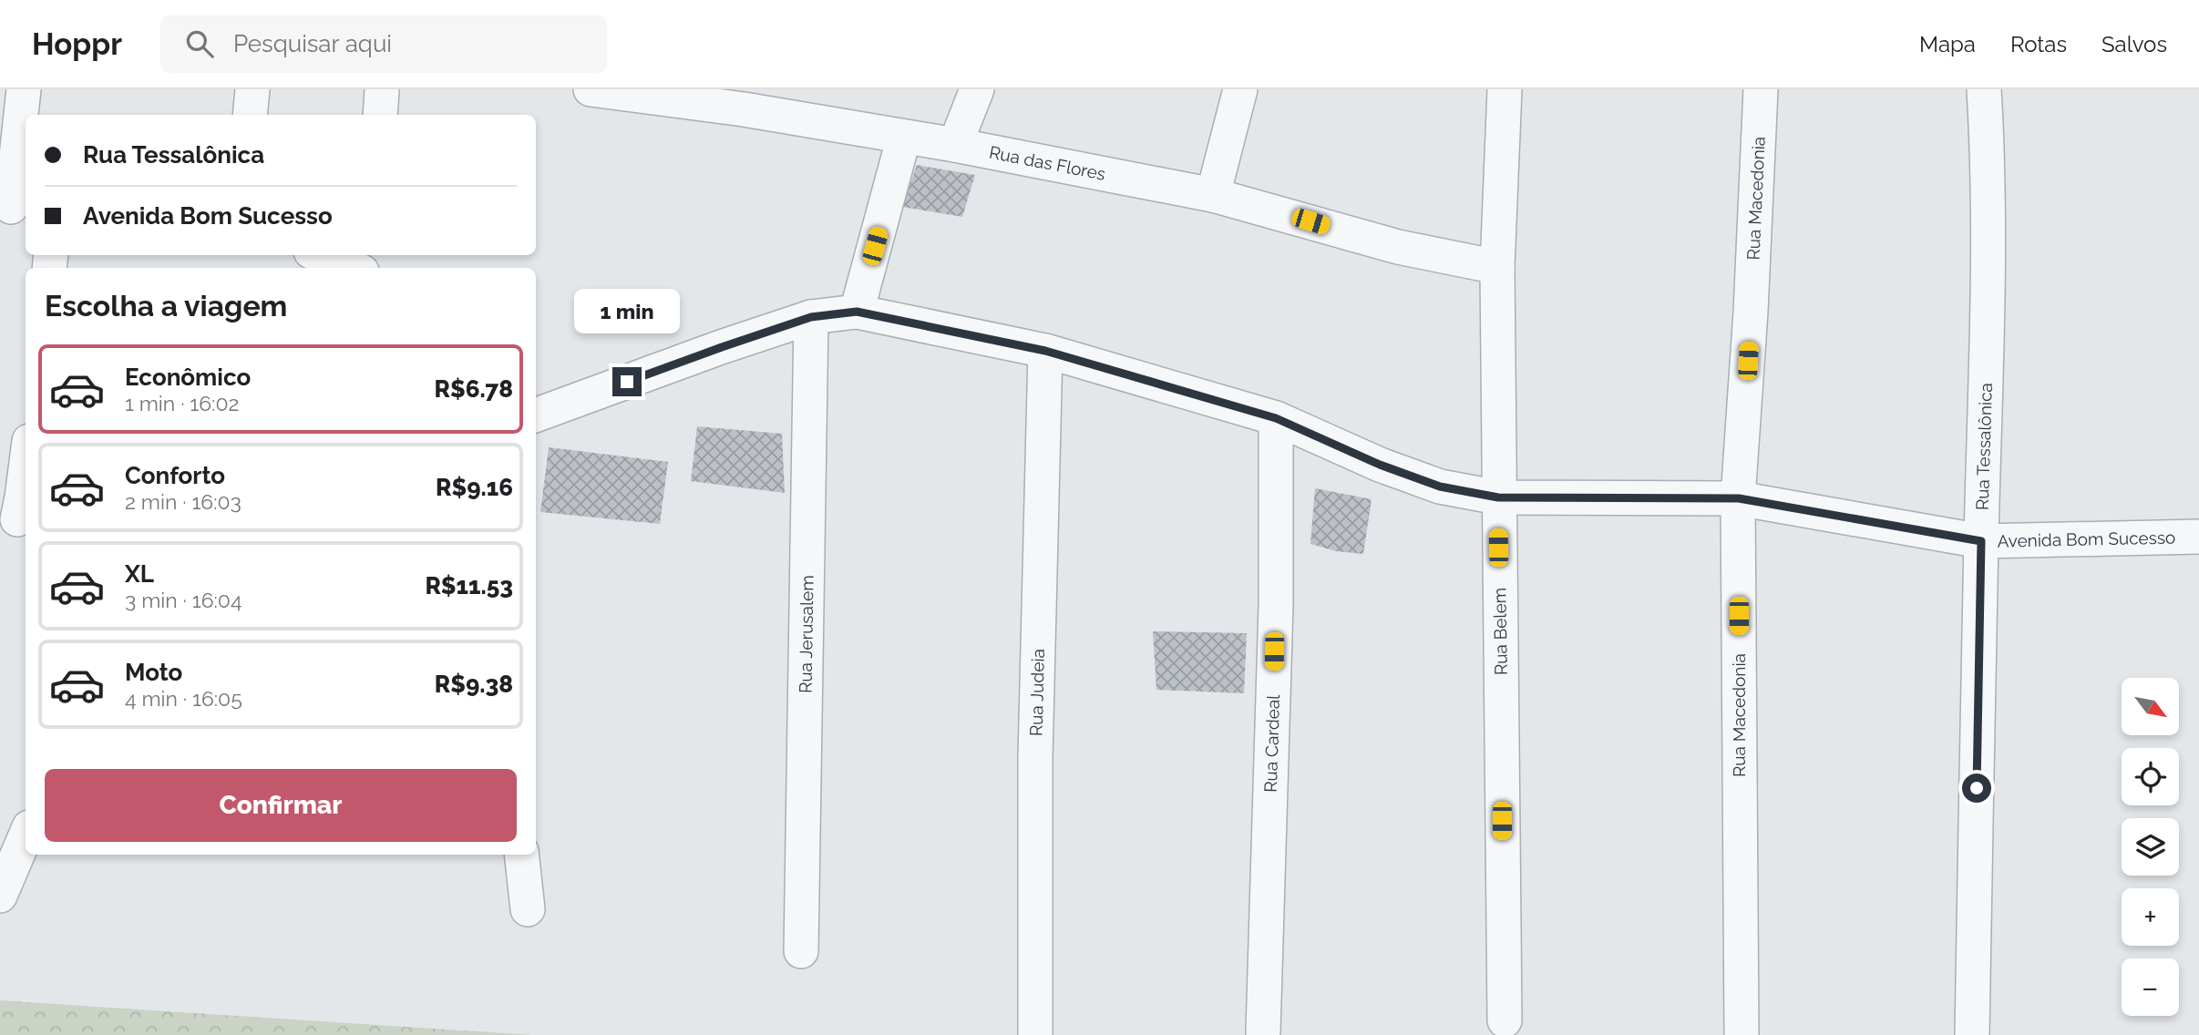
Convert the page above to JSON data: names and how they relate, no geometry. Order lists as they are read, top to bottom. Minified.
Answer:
{"streets":{"street":["Rua das Flores","Rua Macedonia","Rua Tessalônica","Avenida Bom Sucesso","Rua Belem","Rua Jerusalem","Rua Judeia","Rua Cardeal"]},"crossings":[["Rua das Flores","Rua Belem"],["Rua Macedonia","Avenida Bom Sucesso"],["Rua Tessalônica","Avenida Bom Sucesso"],["Avenida Bom Sucesso","Rua Belem"],["Avenida Bom Sucesso","Rua Jerusalem"],["Avenida Bom Sucesso","Rua Judeia"],["Avenida Bom Sucesso","Rua Cardeal"]],"north":"bottom right","page":{"header":"Hoppr","search":"Pesquisar aqui","nav":["Mapa","Rotas","Salvos"],"banner":["Rua Tessalônica","Avenida Bom Sucesso"],"heading":"Escolha a viagem","bubble":"1 min","list":[{"name":"Econômico","note":"1 min · 16:02","value":"R$6.78"},{"name":"Conforto","note":"2 min · 16:03","value":"R$9.16"},{"name":"XL","note":"3 min · 16:04","value":"R$11.53"},{"name":"Moto","note":"4 min · 16:05","value":"R$9.38"}],"map_buttons":["+","−"],"buttons":"Confirmar"}}
